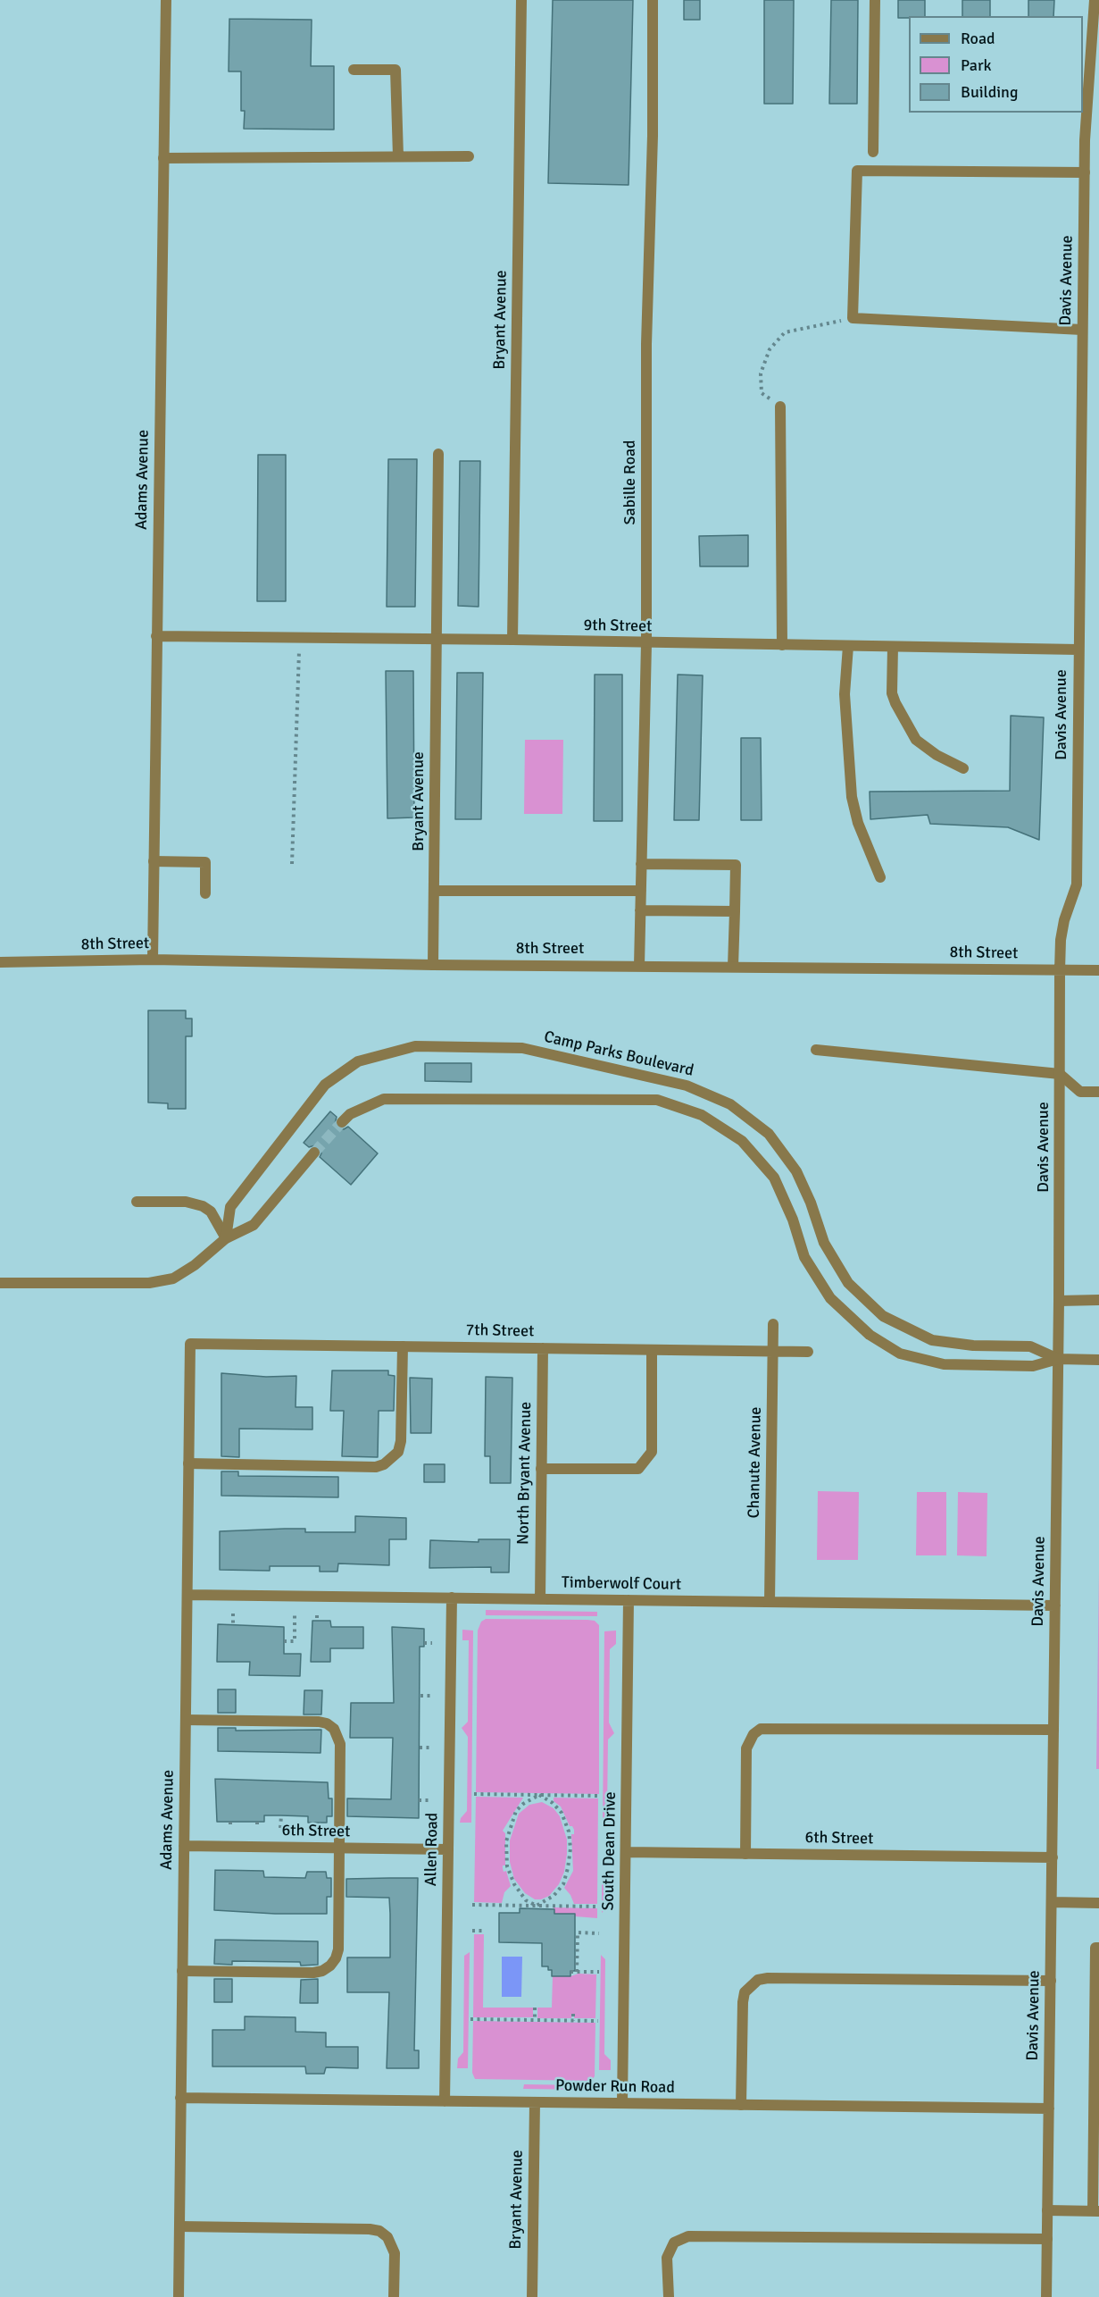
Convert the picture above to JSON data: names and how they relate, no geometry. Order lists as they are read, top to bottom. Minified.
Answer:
{"streets":{"street":["Davis Avenue","Bryant Avenue","Adams Avenue","Sabille Road","9th Street","8th Street","Camp Parks Boulevard","7th Street","Chanute Avenue","North Bryant Avenue","Timberwolf Court","6th Street","Allen Road","South Dean Drive","Powder Run Road"]},"crossings":[["Davis Avenue","9th Street"],["Davis Avenue","8th Street"],["Davis Avenue","Camp Parks Boulevard"],["Davis Avenue","Timberwolf Court"],["Davis Avenue","6th Street"],["Davis Avenue","Powder Run Road"],["Bryant Avenue","9th Street"],["Bryant Avenue","8th Street"],["Bryant Avenue","Powder Run Road"],["Adams Avenue","9th Street"],["Adams Avenue","8th Street"],["Adams Avenue","7th Street"],["Adams Avenue","Timberwolf Court"],["Adams Avenue","6th Street"],["Adams Avenue","Powder Run Road"],["Sabille Road","9th Street"],["Sabille Road","8th Street"],["7th Street","Chanute Avenue"],["7th Street","North Bryant Avenue"],["Chanute Avenue","Timberwolf Court"],["North Bryant Avenue","Timberwolf Court"],["Timberwolf Court","Allen Road"],["Timberwolf Court","South Dean Drive"],["6th Street","Allen Road"],["6th Street","South Dean Drive"],["Allen Road","Powder Run Road"],["South Dean Drive","Powder Run Road"]],"legend":["Road","Park","Building"]}
